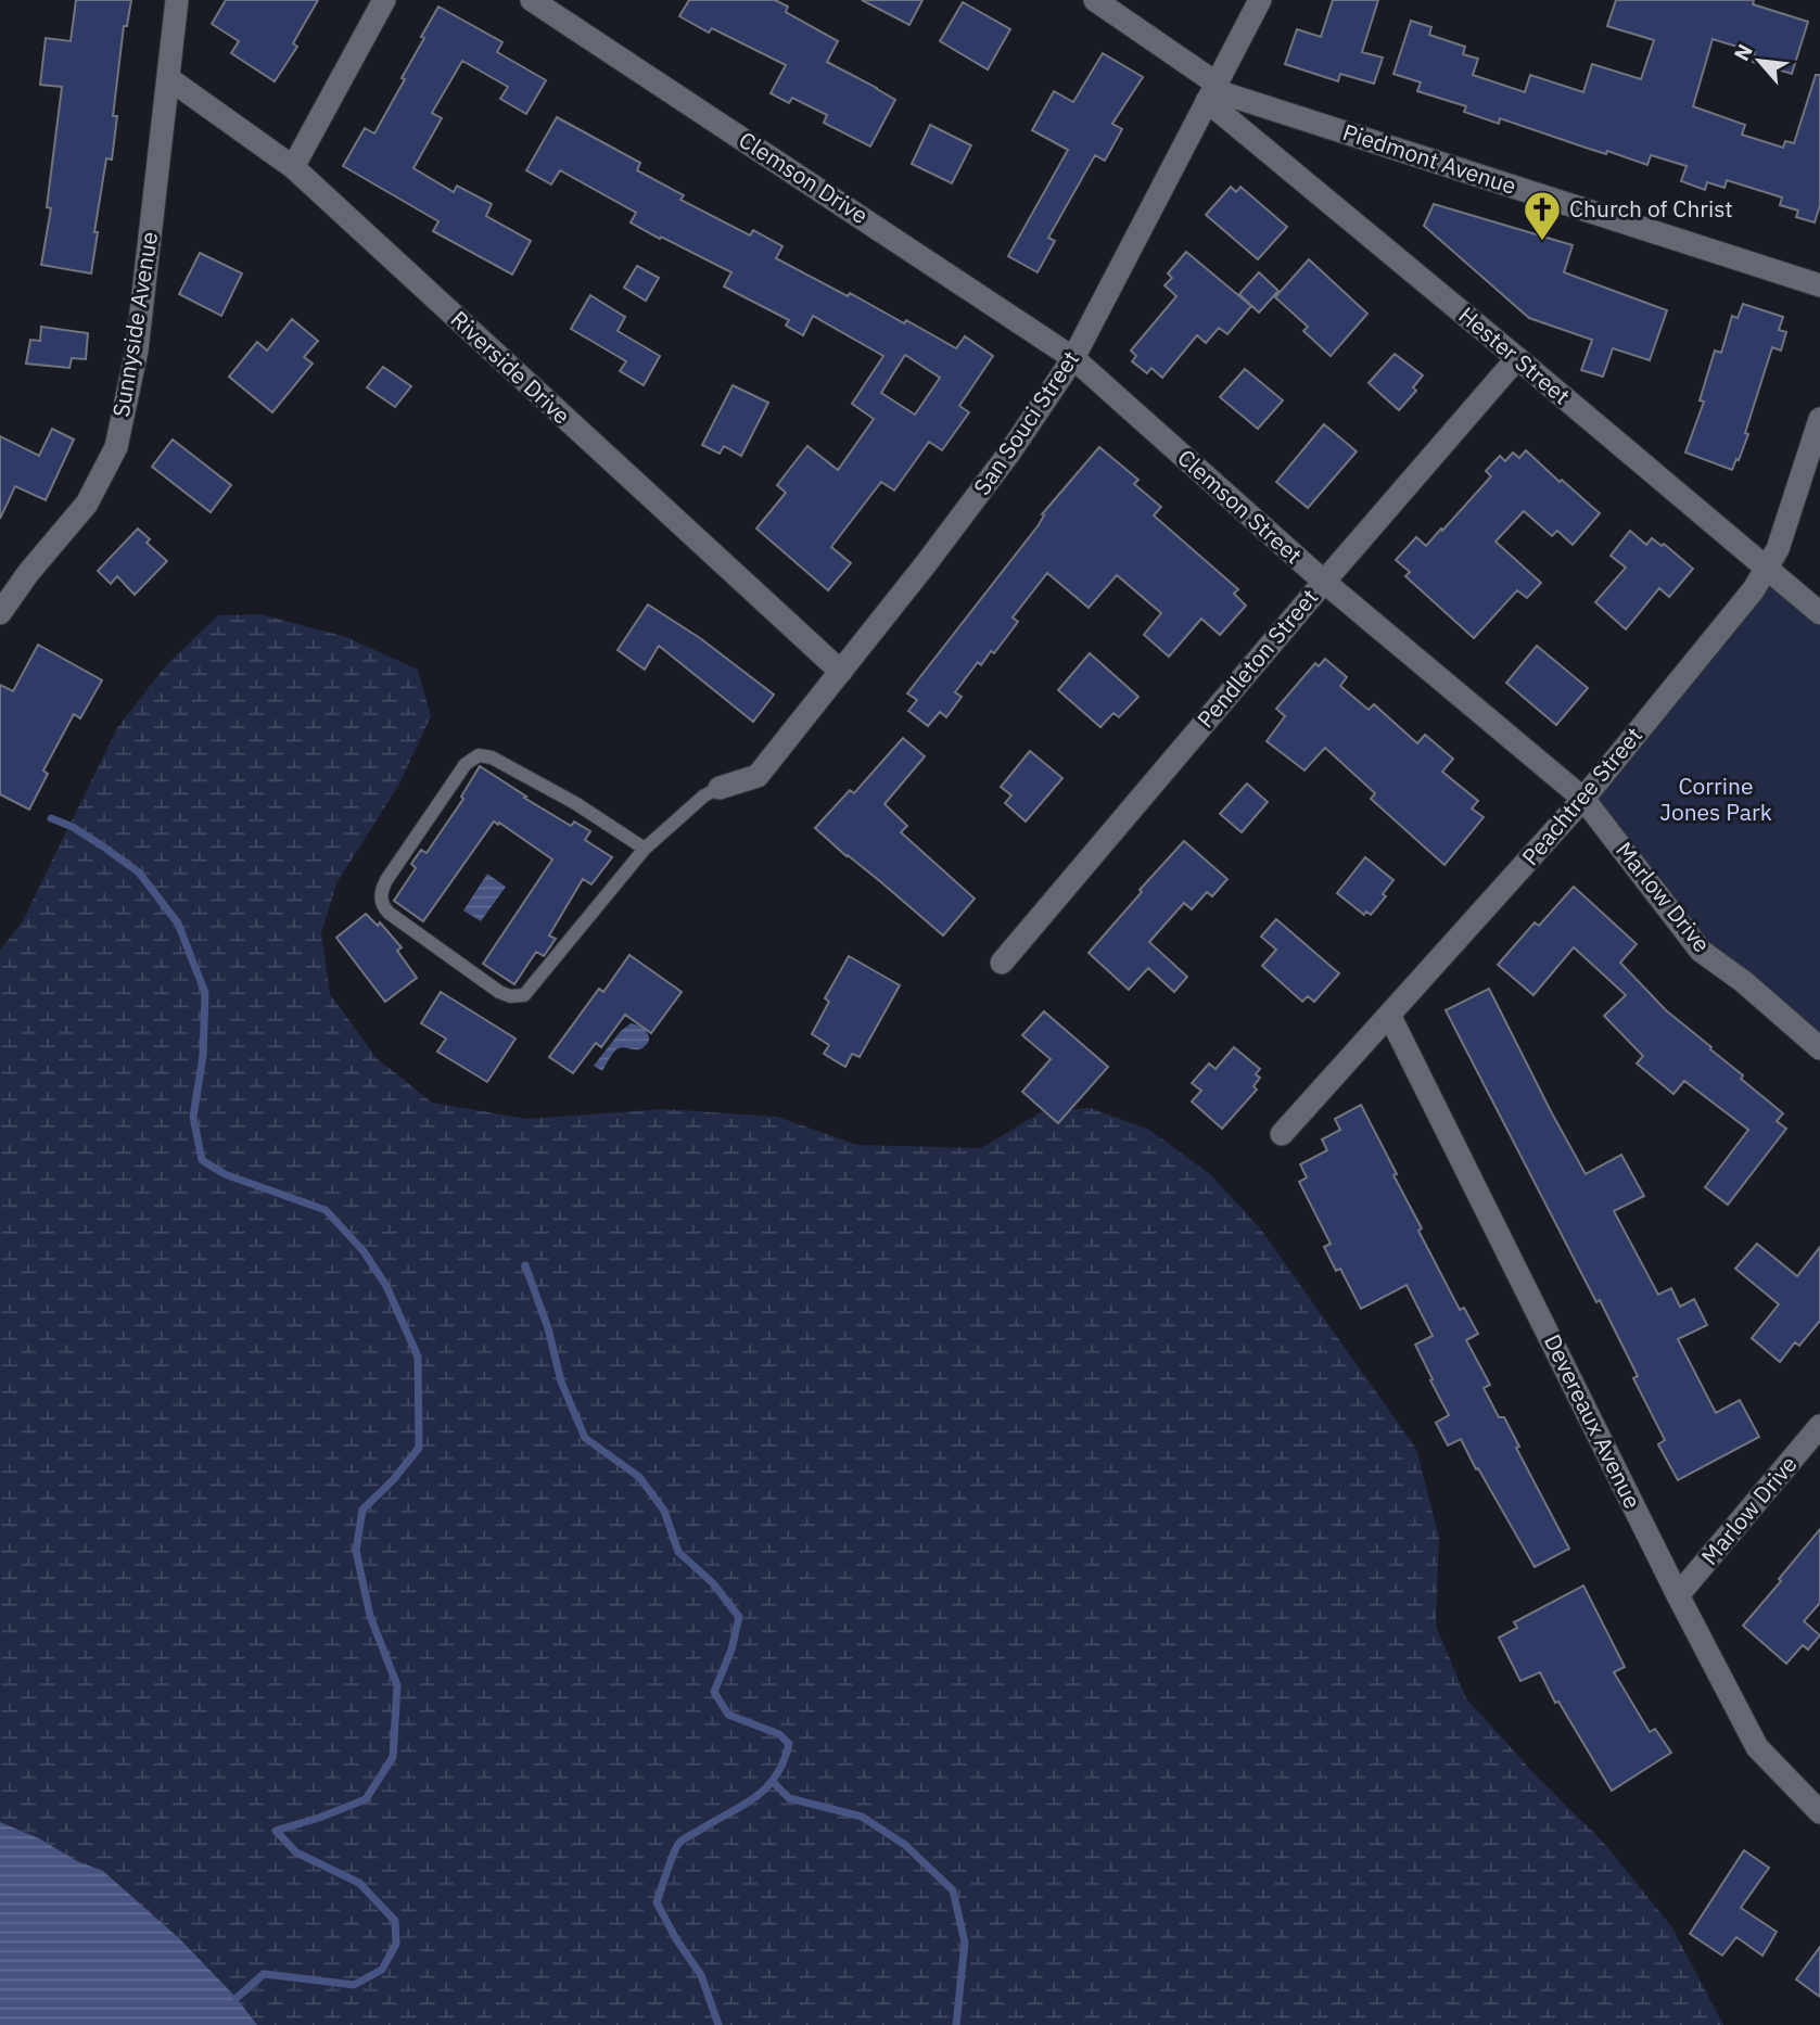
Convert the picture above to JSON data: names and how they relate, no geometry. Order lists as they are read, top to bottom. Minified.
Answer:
{"streets":{"street":["Piedmont Avenue","Clemson Drive","Sunnyside Avenue","Hester Street","Riverside Drive","San Souci Street","Clemson Street","Pendleton Street","Peachtree Street","Marlow Drive","Devereaux Avenue"]},"crossings":[["Piedmont Avenue","Hester Street"],["Piedmont Avenue","San Souci Street"],["Clemson Drive","San Souci Street"],["Clemson Drive","Clemson Street"],["Sunnyside Avenue","Riverside Drive"],["Hester Street","San Souci Street"],["Hester Street","Pendleton Street"],["Hester Street","Peachtree Street"],["Riverside Drive","San Souci Street"],["San Souci Street","Clemson Street"],["Clemson Street","Pendleton Street"],["Clemson Street","Peachtree Street"],["Clemson Street","Marlow Drive"],["Peachtree Street","Marlow Drive"],["Peachtree Street","Devereaux Avenue"],["Marlow Drive","Devereaux Avenue"]],"parks":["Corrine Jones Park"],"places":{"church":["Church of Christ"]},"north":"top left"}
